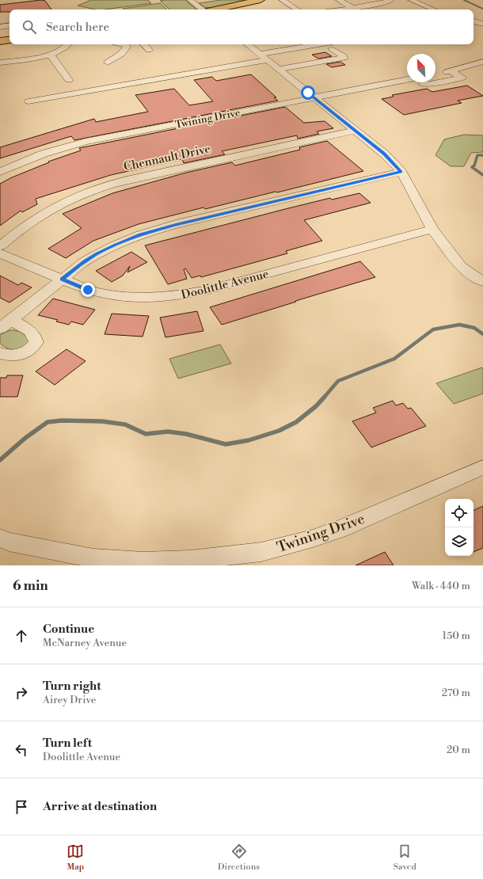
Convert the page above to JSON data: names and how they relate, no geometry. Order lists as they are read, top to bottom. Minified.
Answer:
{"streets":{"street":["Twining Drive","Chennault Drive","Doolittle Avenue"]},"north":"top left","page":{"search":"Search here","heading":["6 min","Walk · 440 m"],"list":[["Continue","McNarney Avenue","150 m"],["Turn right","Airey Drive","270 m"],["Turn left","Doolittle Avenue","20 m"],"Arrive at destination"],"nav":["Map","Directions","Saved"]}}
